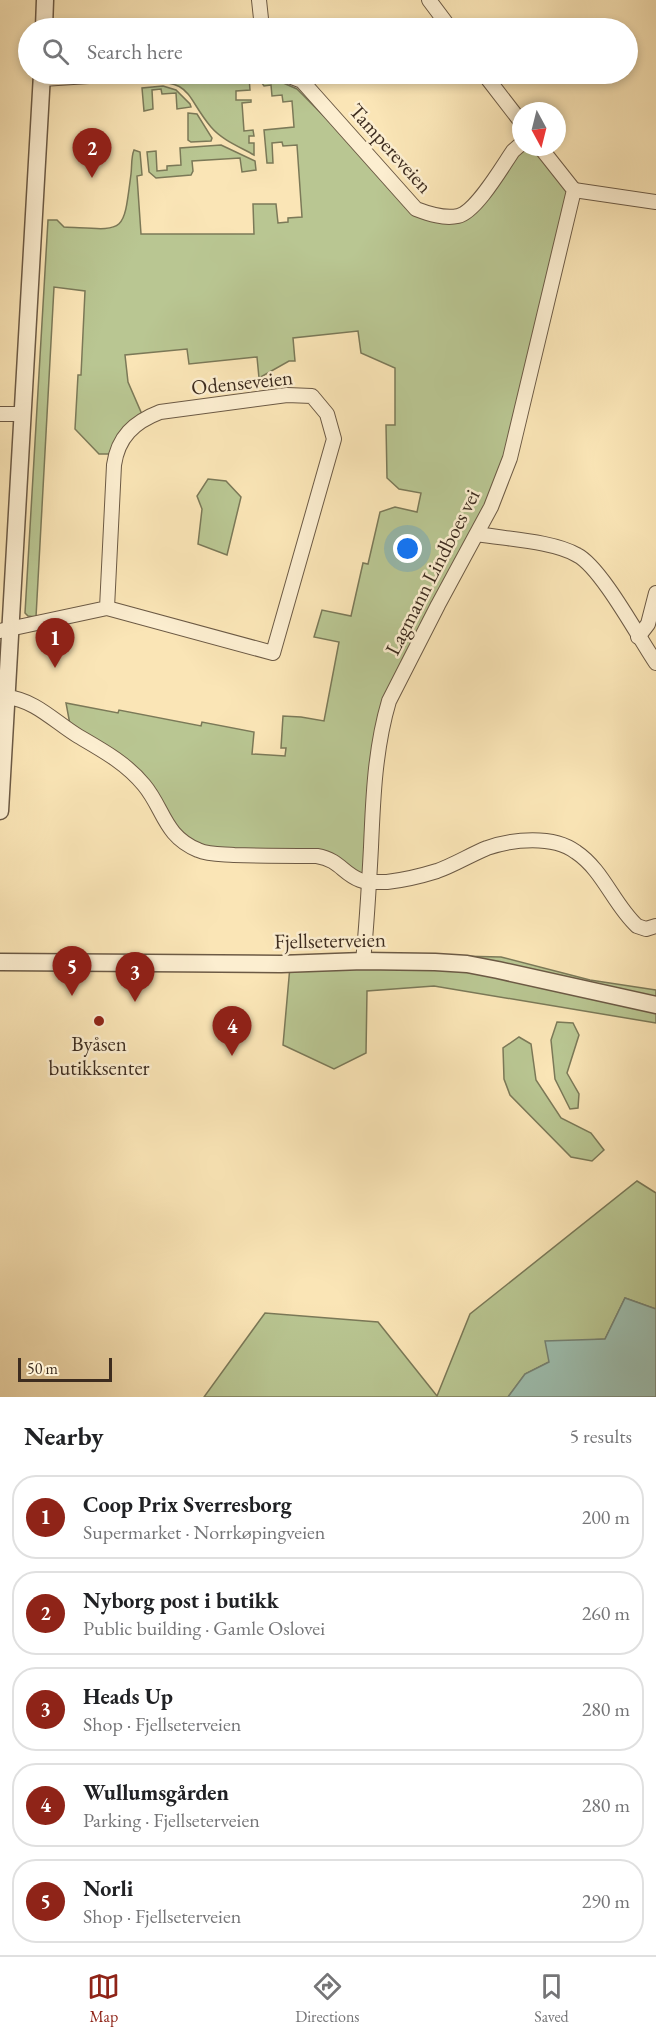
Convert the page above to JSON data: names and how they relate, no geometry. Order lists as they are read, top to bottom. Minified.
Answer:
{"streets":{"street":["Tampereveien","Odenseveien","Lagmann Lindboes vei","Fjellseterveien"]},"crossings":[["Lagmann Lindboes vei","Fjellseterveien"]],"places":["Byåsen butikksenter"],"scale_bar":"50 m","north":"bottom","page":{"search":"Search here","pins":["2","1","5","3","4"],"scale":"50 m","heading":["Nearby","5 results"],"list":[{"mark":"1","name":"Coop Prix Sverresborg","note":"Supermarket · Norrkøpingveien","value":"200 m"},{"mark":"2","name":"Nyborg post i butikk","note":"Public building · Gamle Oslovei","value":"260 m"},{"mark":"3","name":"Heads Up","note":"Shop · Fjellseterveien","value":"280 m"},{"mark":"4","name":"Wullumsgården","note":"Parking · Fjellseterveien","value":"280 m"},{"mark":"5","name":"Norli","note":"Shop · Fjellseterveien","value":"290 m"}],"nav":["Map","Directions","Saved"]}}
